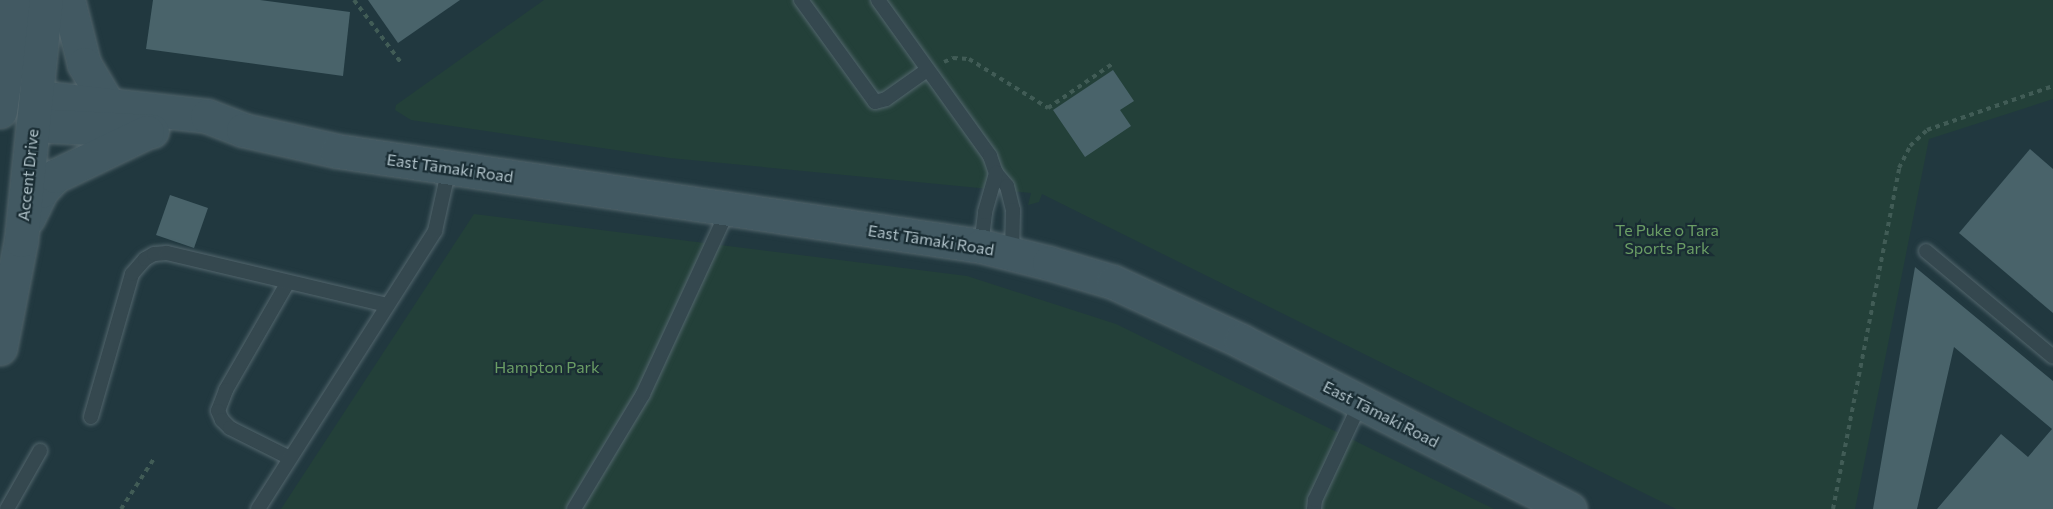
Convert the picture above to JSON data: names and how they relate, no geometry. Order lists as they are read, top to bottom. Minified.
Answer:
{"streets":{"main road":["East Tāmaki Road","Accent Drive"]},"crossings":[["East Tāmaki Road","Accent Drive"]],"parks":["Te Puke o Tara Sports Park","Hampton Park"]}
